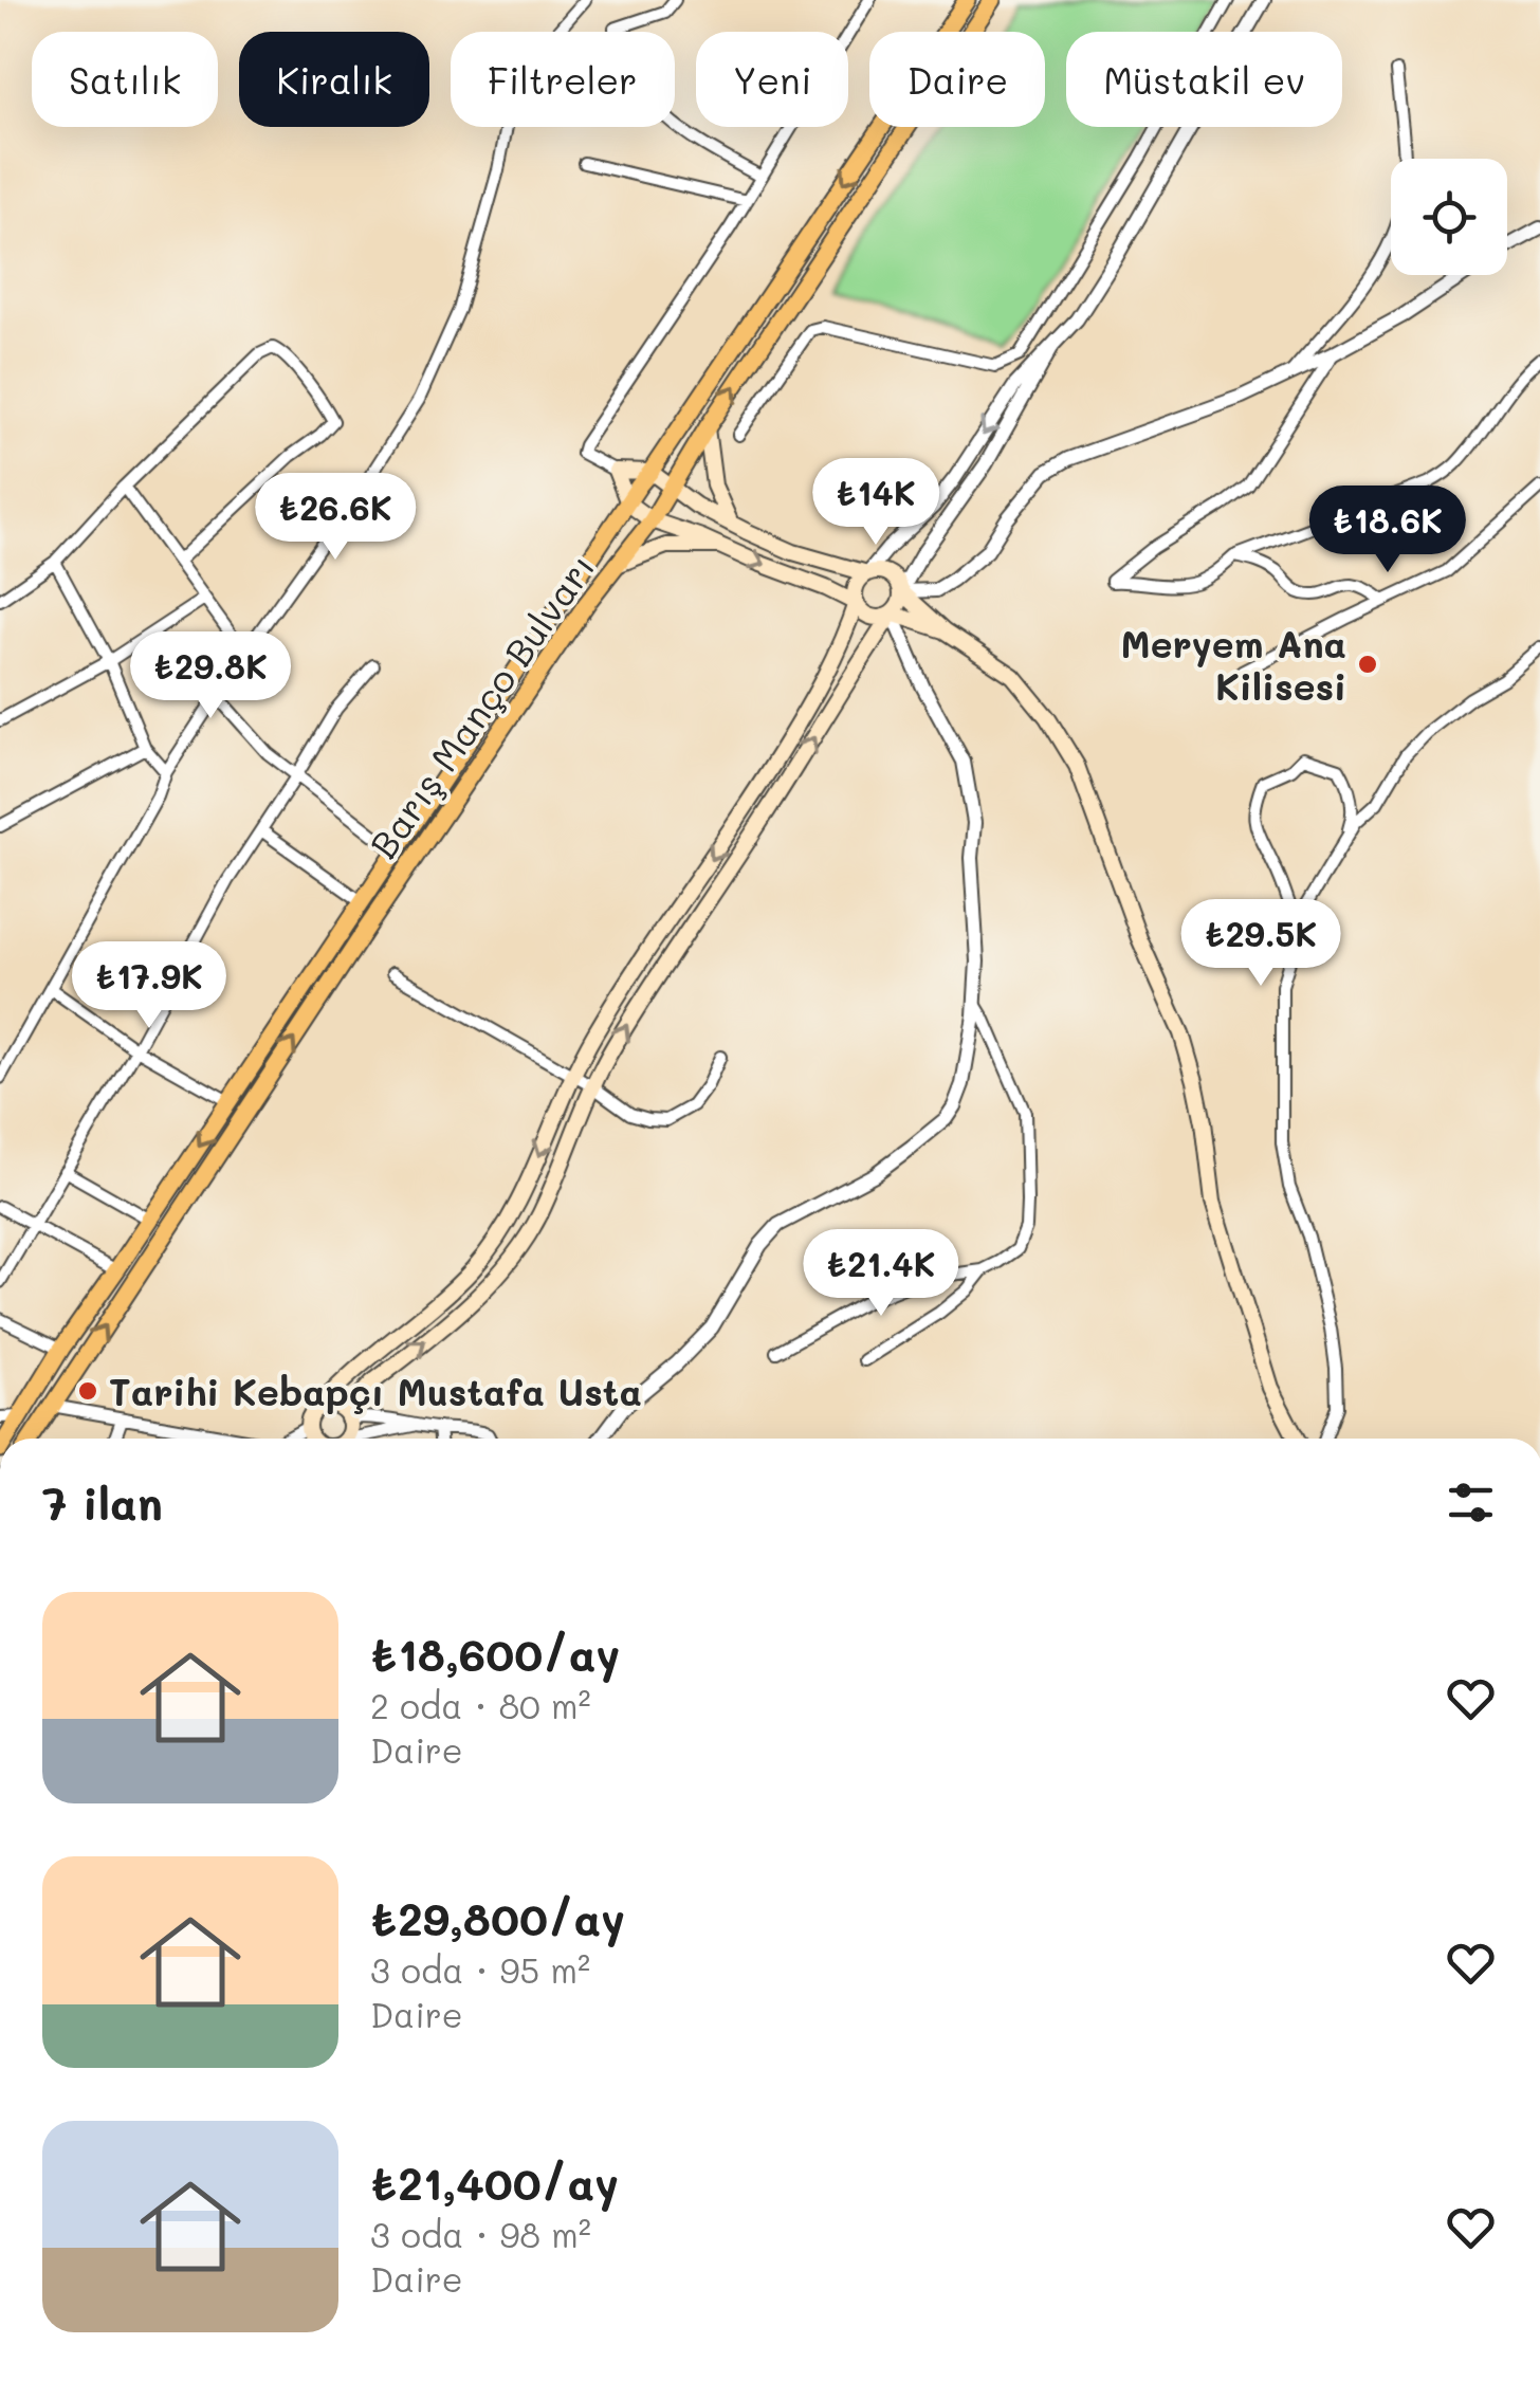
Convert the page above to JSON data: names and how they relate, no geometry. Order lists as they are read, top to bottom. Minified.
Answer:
{"streets":{"main road":["Barış Manço Bulvarı"]},"places":["Meryem Ana Kilisesi","Tarihi Kebapçı Mustafa Usta"],"page":{"chip":["Satılık","Kiralık","Filtreler","Yeni","Daire","Müstakil ev"],"price":["₺14K","₺26.6K","₺18.6K","₺29.8K","₺29.5K","₺17.9K","₺21.4K"],"heading":"7 ilan","list":[{"name":"₺18,600/ay","note":"2 oda · 80 m² · Daire"},{"name":"₺29,800/ay","note":"3 oda · 95 m² · Daire"},{"name":"₺21,400/ay","note":"3 oda · 98 m² · Daire"}]}}
